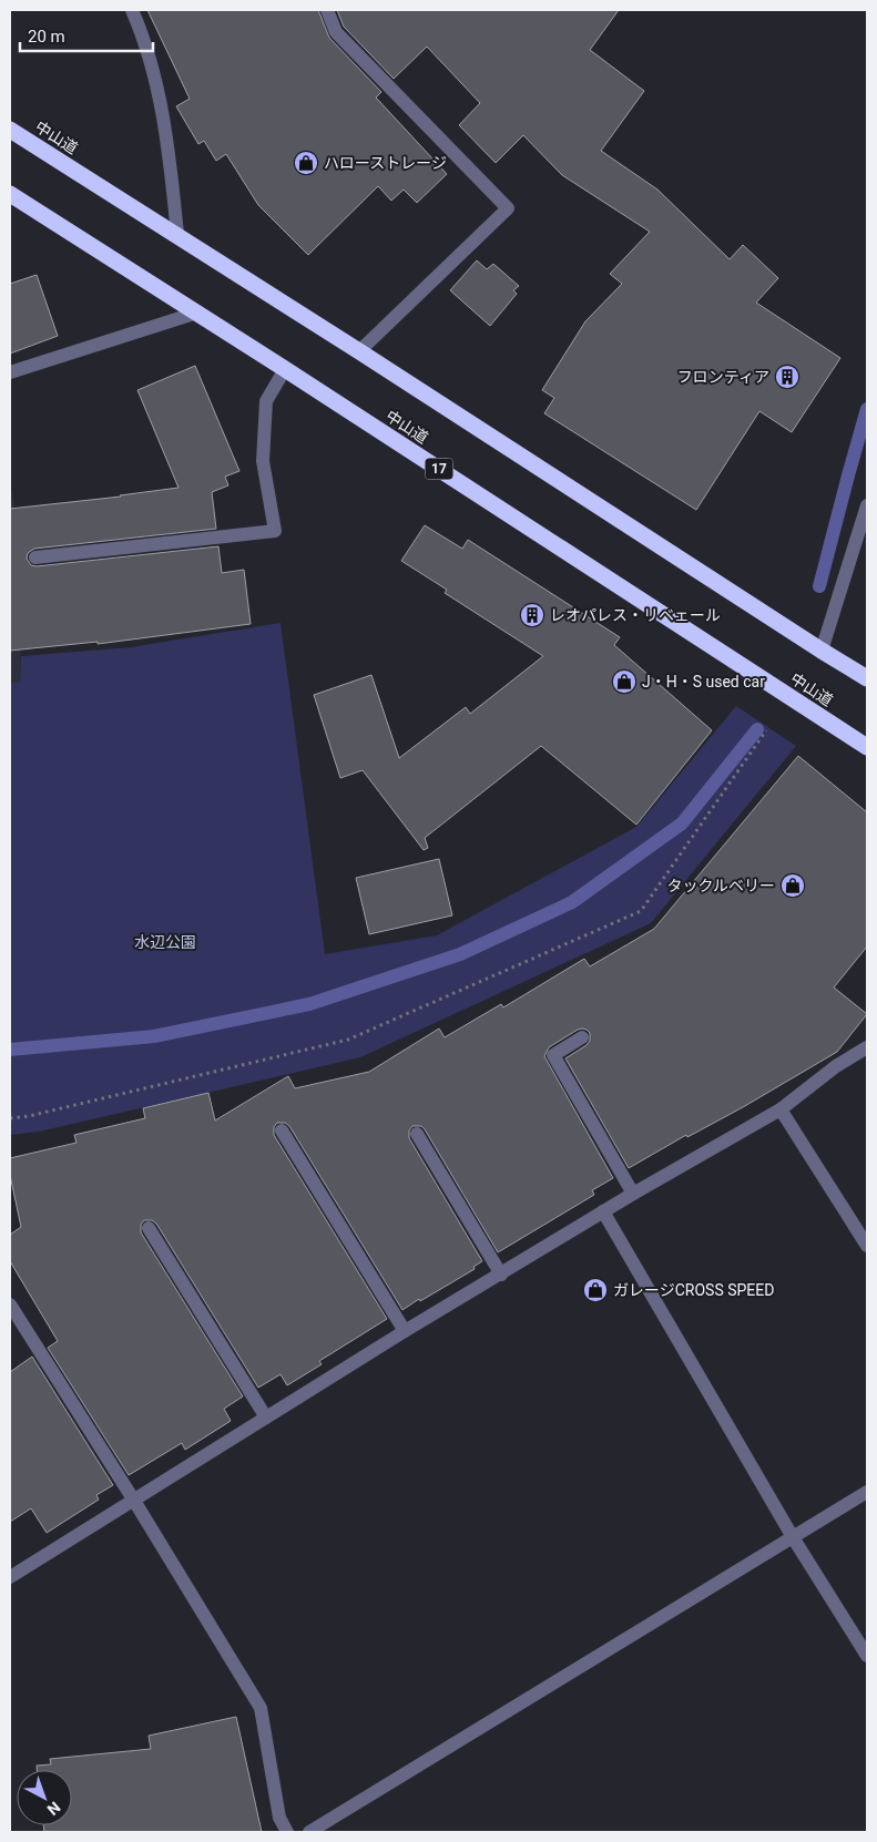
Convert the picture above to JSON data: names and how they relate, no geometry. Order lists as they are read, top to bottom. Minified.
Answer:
{"streets":{"highway":["中山道","17"]},"parks":["水辺公園"],"places":{"shop":["ハローストレージ","J・H・S used car","タックルベリー","ガレージCROSS SPEED"],"building":["フロンティア","レオパレス・リベェール"]},"scale_bar":"20 m","north":"bottom right"}
